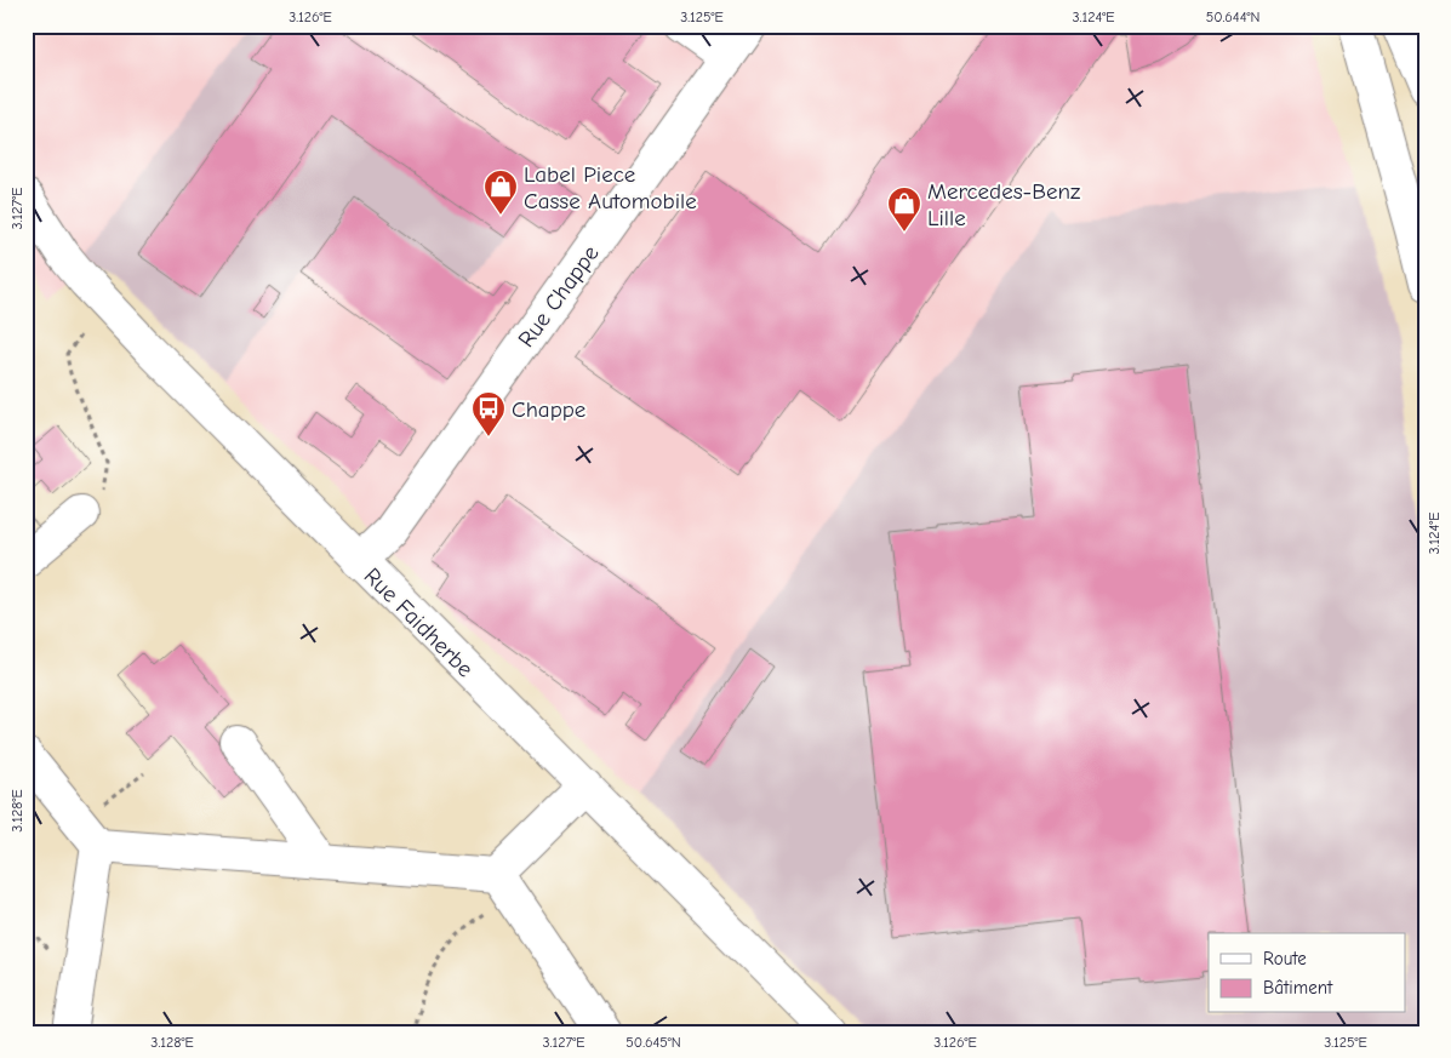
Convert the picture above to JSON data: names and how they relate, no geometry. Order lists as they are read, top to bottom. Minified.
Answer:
{"streets":{"street":["Rue Chappe","Rue Faidherbe"]},"crossings":[["Rue Chappe","Rue Faidherbe"]],"places":{"shop":["Label Piece Casse Automobile","Mercedes-Benz Lille"],"bus stop":["Chappe"]},"legend":["Route","Bâtiment"],"coordinates":["3.126°E","3.125°E","3.124°E","50.644°N","3.127°E","3.128°E","50.645°N"]}
